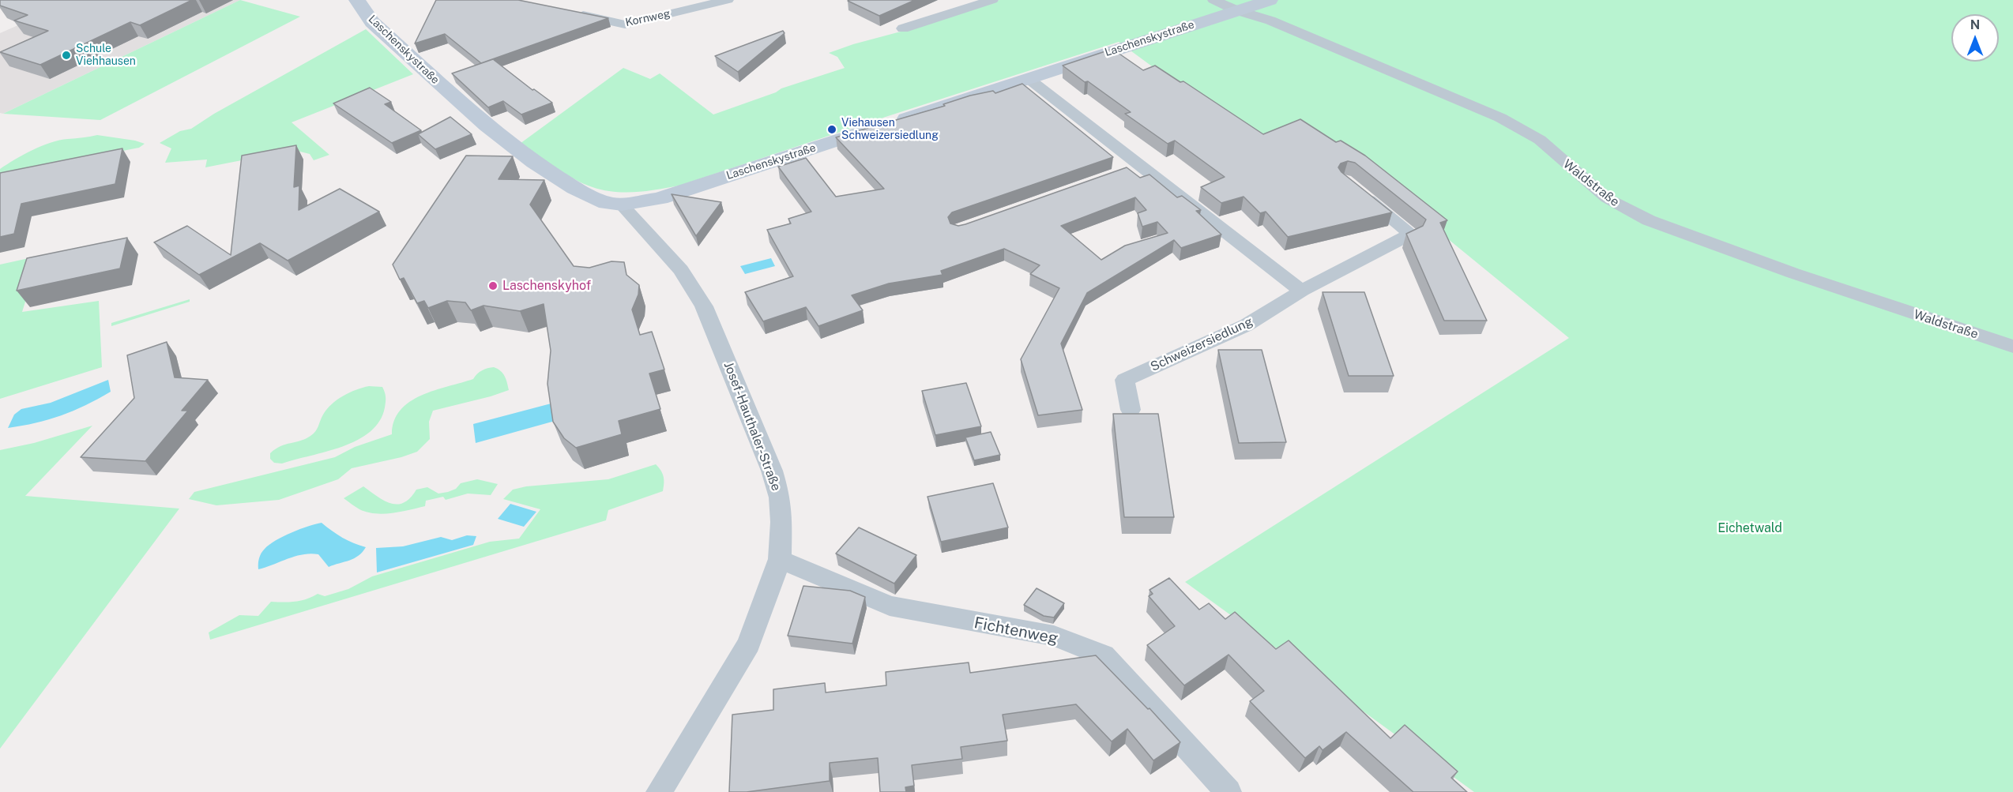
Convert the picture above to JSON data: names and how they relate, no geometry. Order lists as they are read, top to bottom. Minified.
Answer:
{"streets":{"street":["Kornweg","Laschenskystraße","Waldstraße","Schweizersiedlung","Josef-Hauthaler-Straße","Fichtenweg"]},"crossings":[["Laschenskystraße","Waldstraße"],["Laschenskystraße","Josef-Hauthaler-Straße"],["Josef-Hauthaler-Straße","Fichtenweg"]],"parks":["Eichetwald"],"places":["Schule Viehhausen","Viehausen Schweizersiedlung","Laschenskyhof"],"north":"top"}
